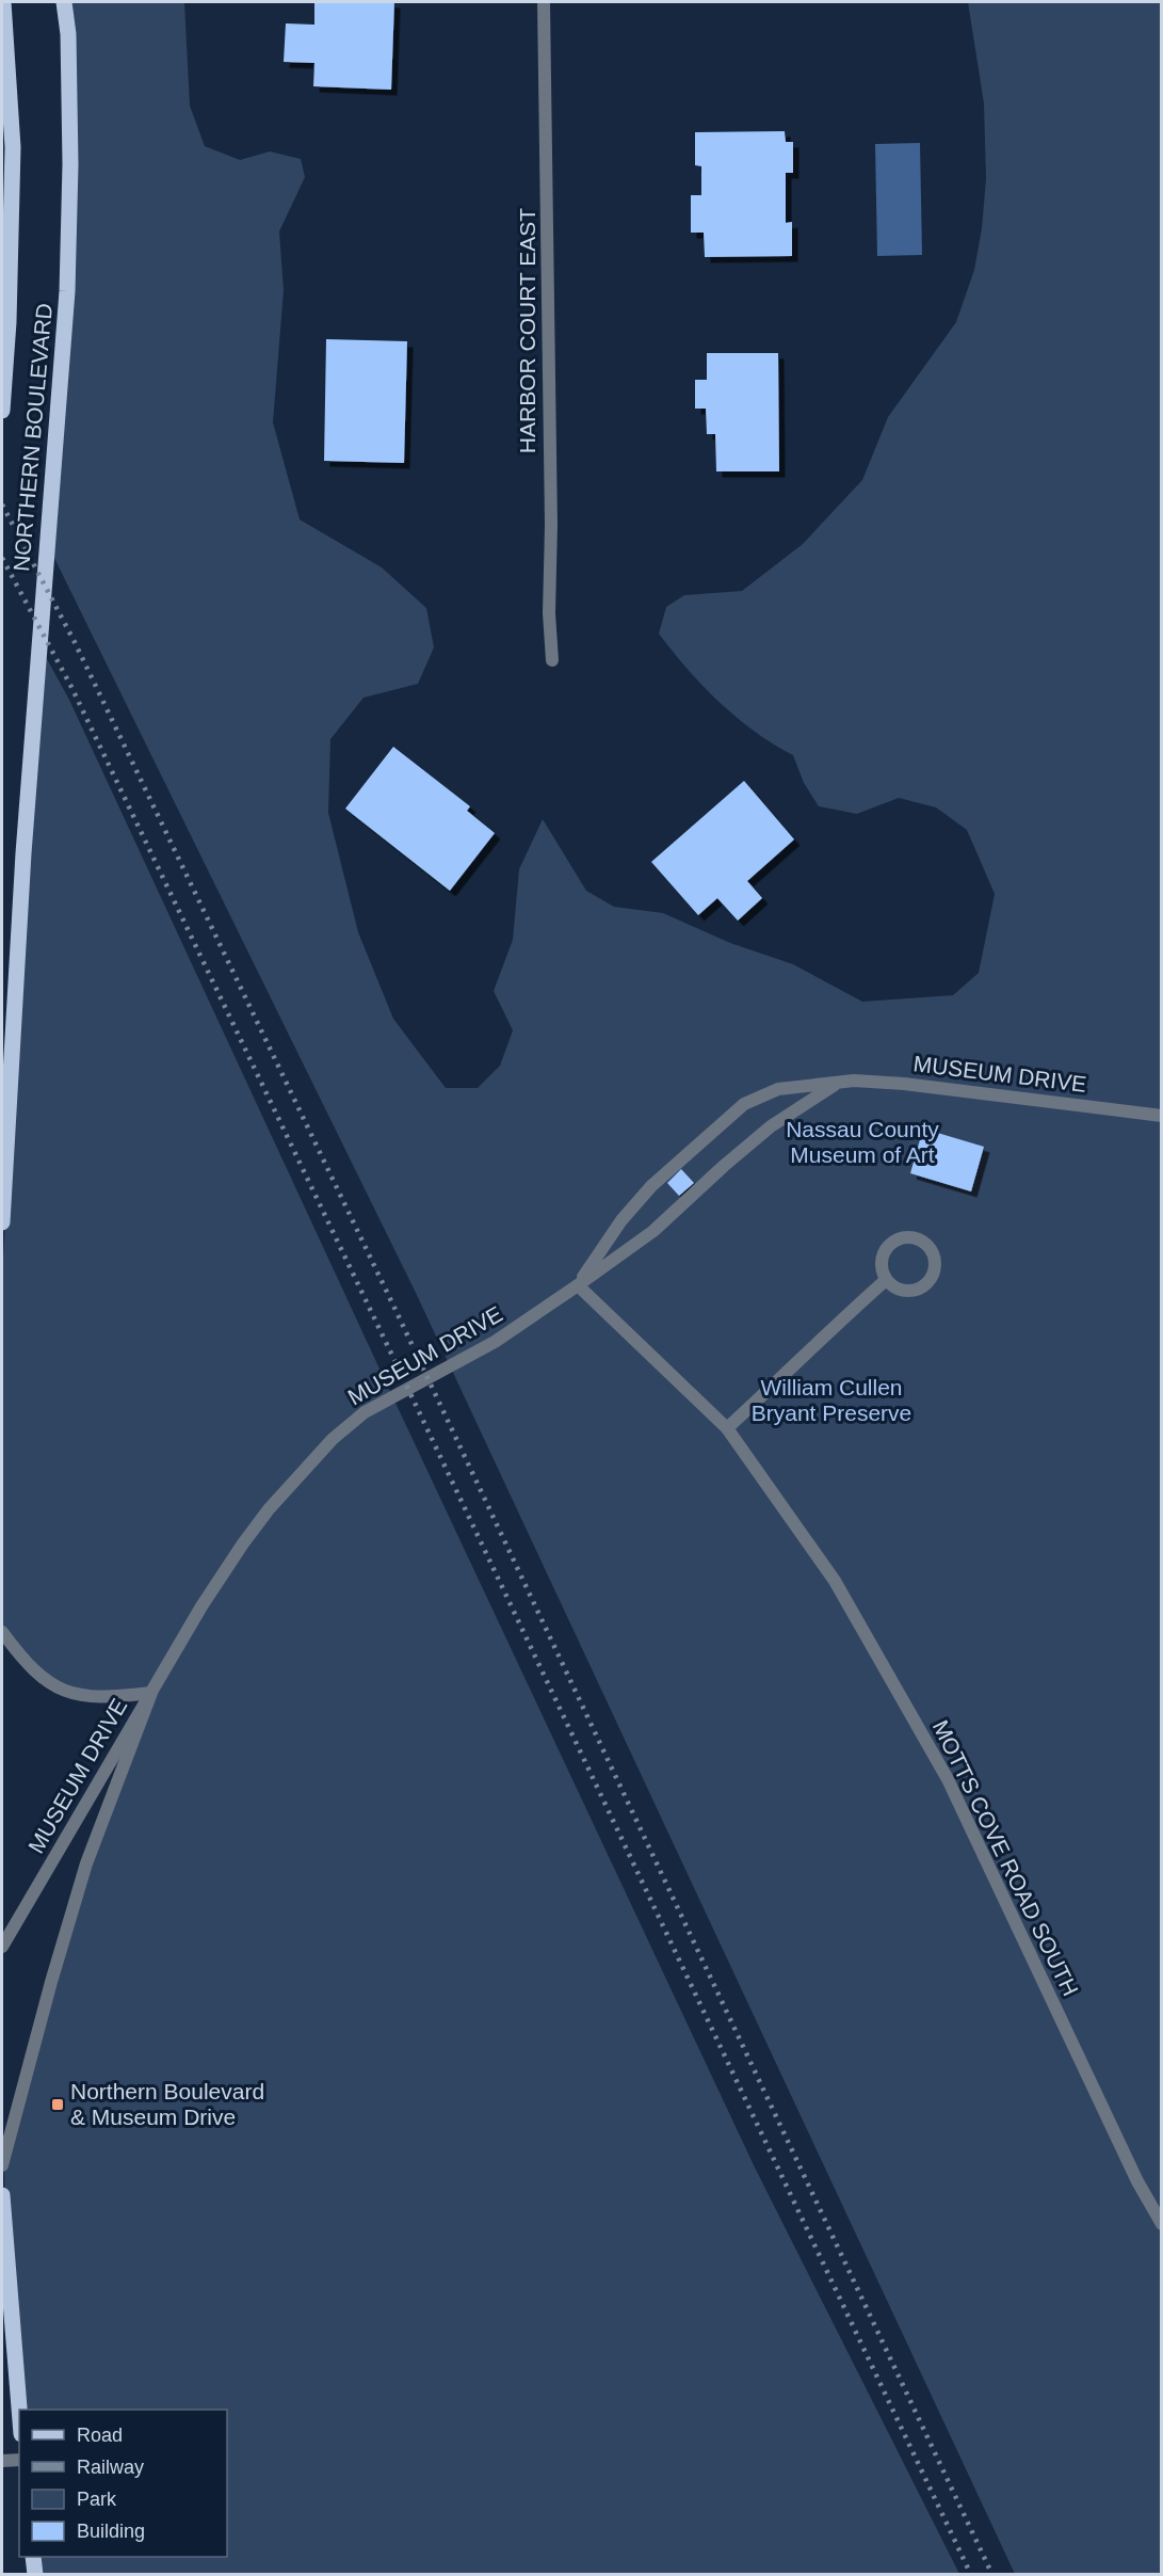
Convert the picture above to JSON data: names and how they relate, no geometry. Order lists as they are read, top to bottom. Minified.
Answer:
{"streets":{"main road":["NORTHERN BOULEVARD"],"street":["HARBOR COURT EAST","MUSEUM DRIVE","MOTTS COVE ROAD SOUTH"]},"parks":["Nassau County Museum of Art","William Cullen Bryant Preserve"],"places":{"transit":["Northern Boulevard & Museum Drive"]},"legend":["Road","Railway","Park","Building"]}
